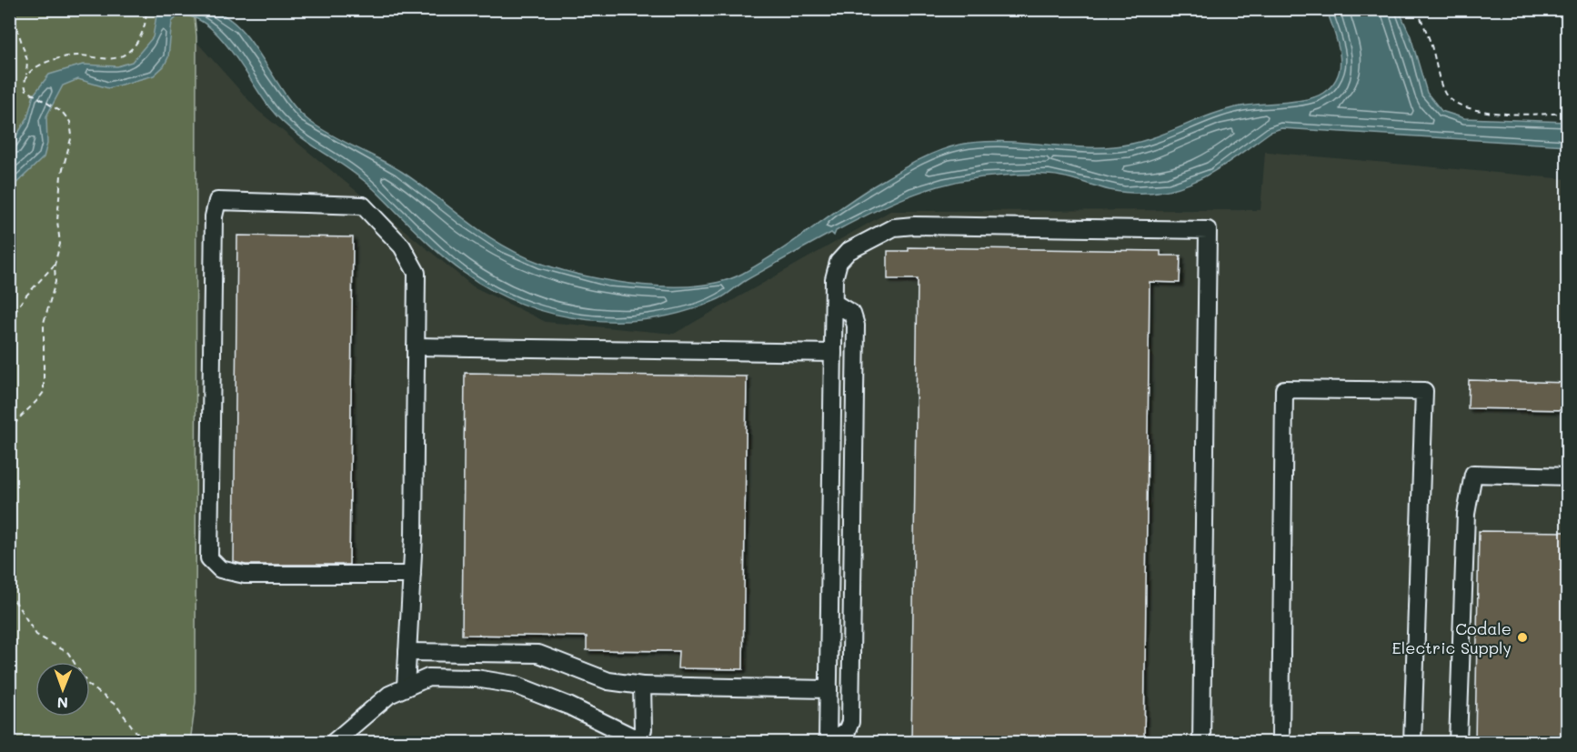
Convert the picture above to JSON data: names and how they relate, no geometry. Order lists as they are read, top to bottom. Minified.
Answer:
{"places":["Codale Electric Supply"],"north":"bottom"}
